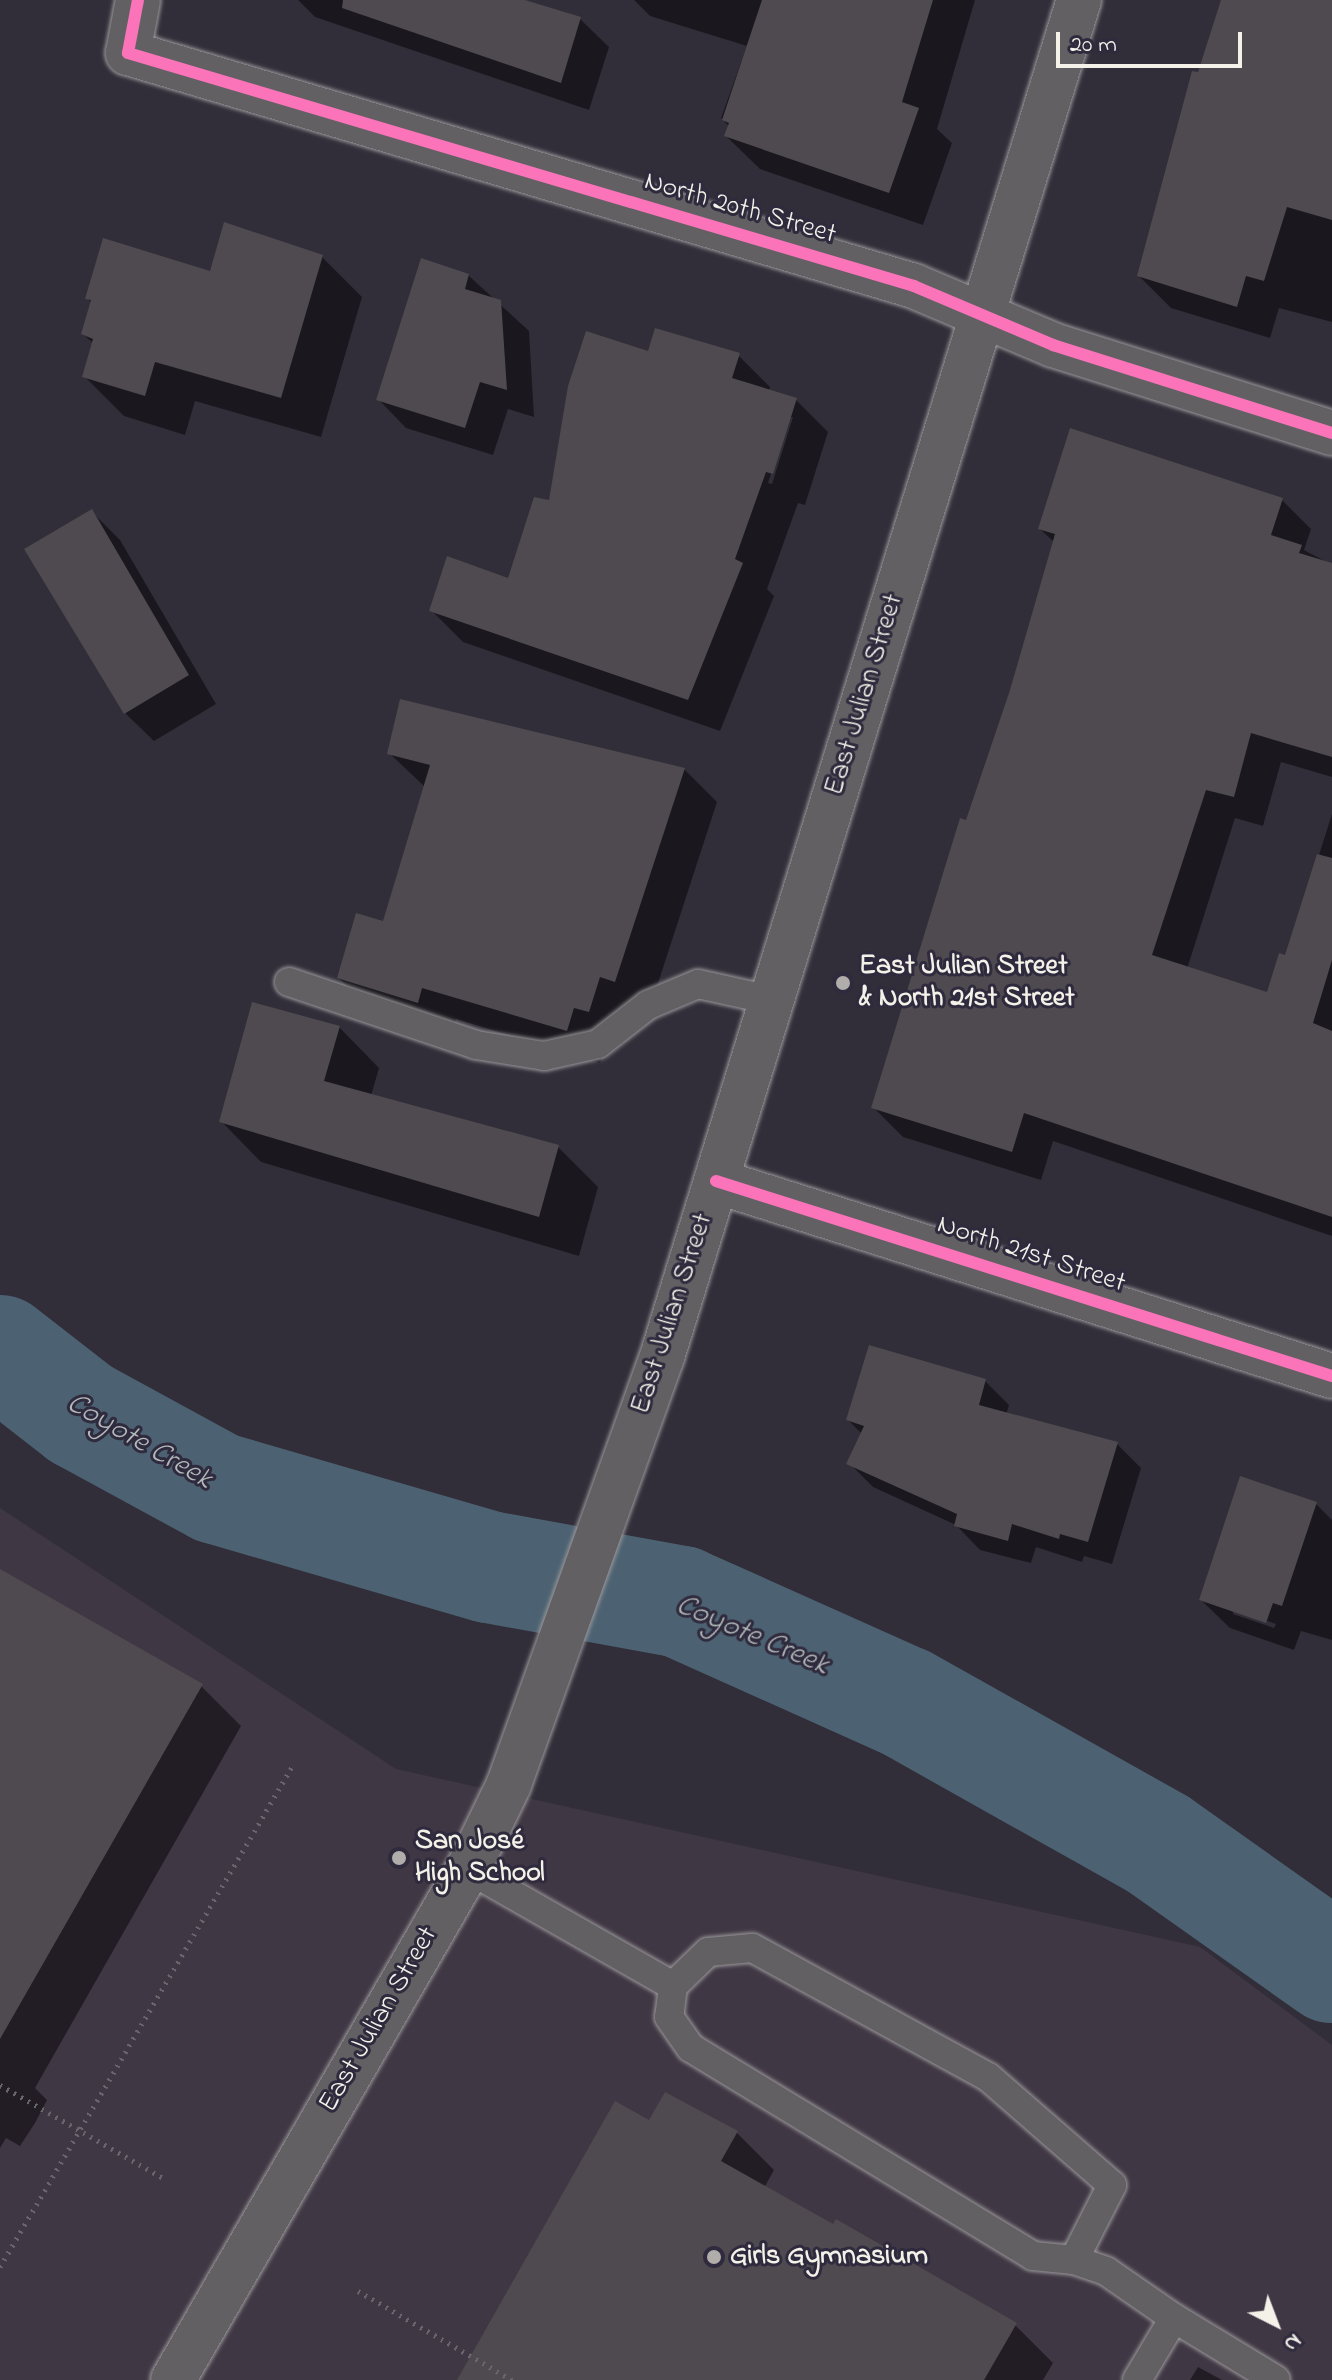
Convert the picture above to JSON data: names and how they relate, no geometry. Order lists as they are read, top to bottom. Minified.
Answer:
{"streets":{"main road":["North 20th Street","East Julian Street","North 21st Street"]},"crossings":[["North 20th Street","East Julian Street"],["East Julian Street","North 21st Street"]],"water":["Coyote Creek"],"places":["East Julian Street & North 21st Street","San José High School","Girls Gymnasium"],"scale_bar":"20 m","north":"bottom right"}
